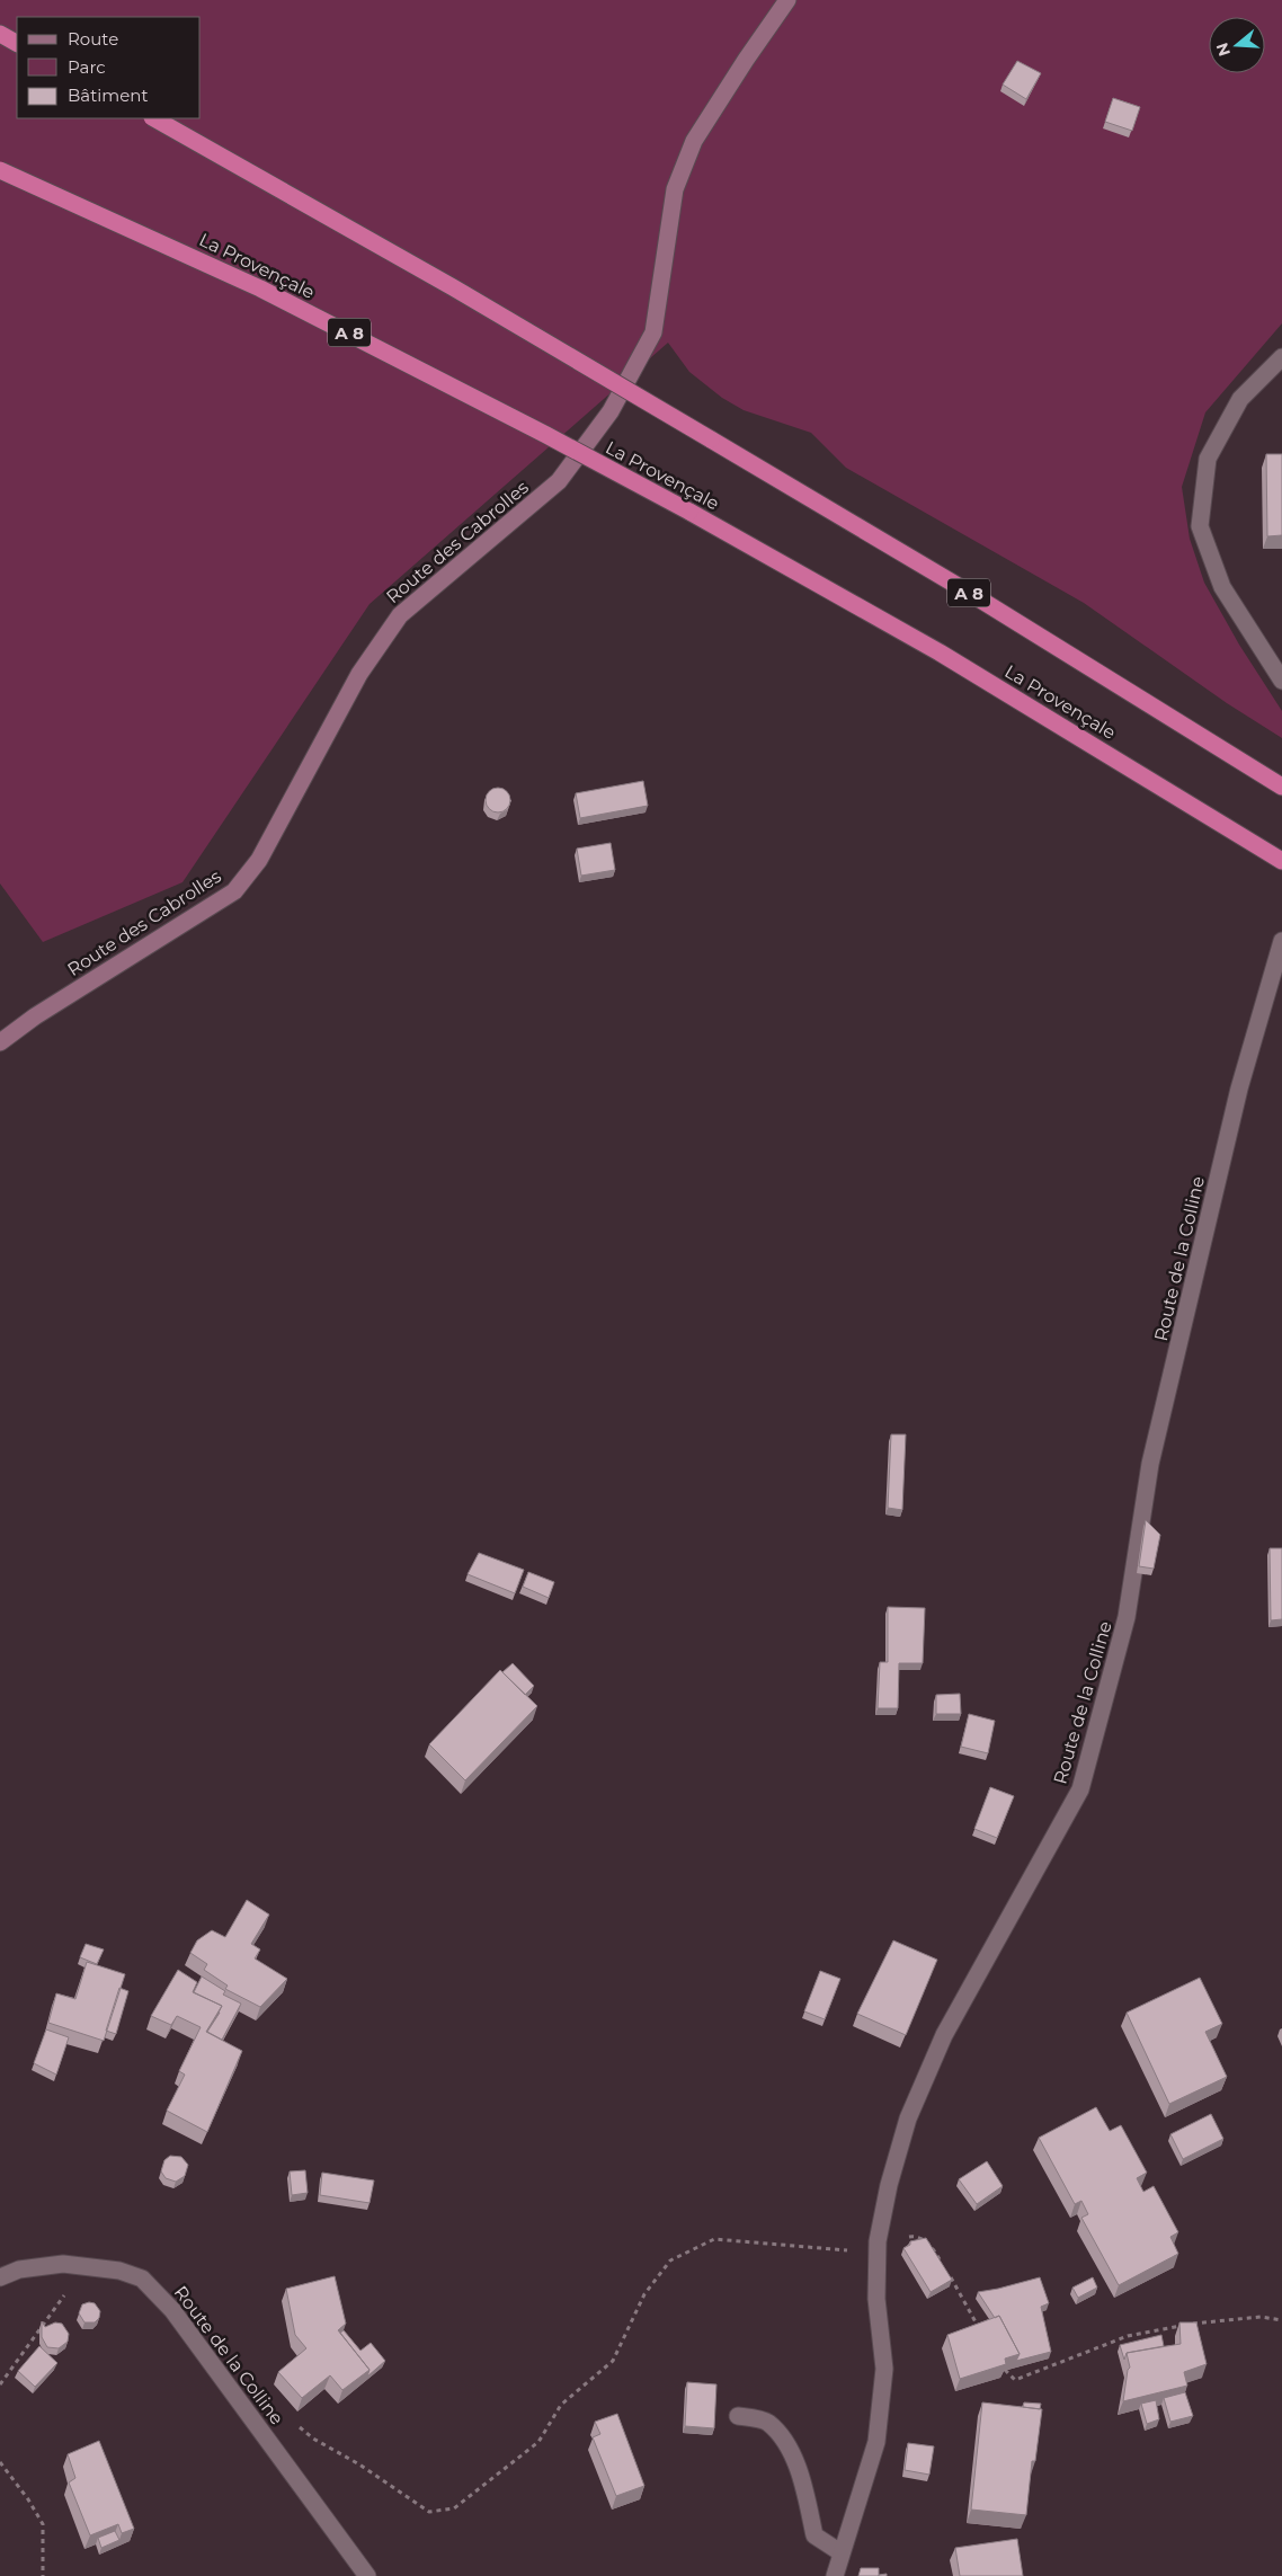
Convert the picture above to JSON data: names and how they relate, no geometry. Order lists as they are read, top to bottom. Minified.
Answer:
{"streets":{"highway":["La Provençale","A 8"],"street":["Route des Cabrolles","Route de la Colline"]},"legend":["Route","Parc","Bâtiment"],"north":"left"}
